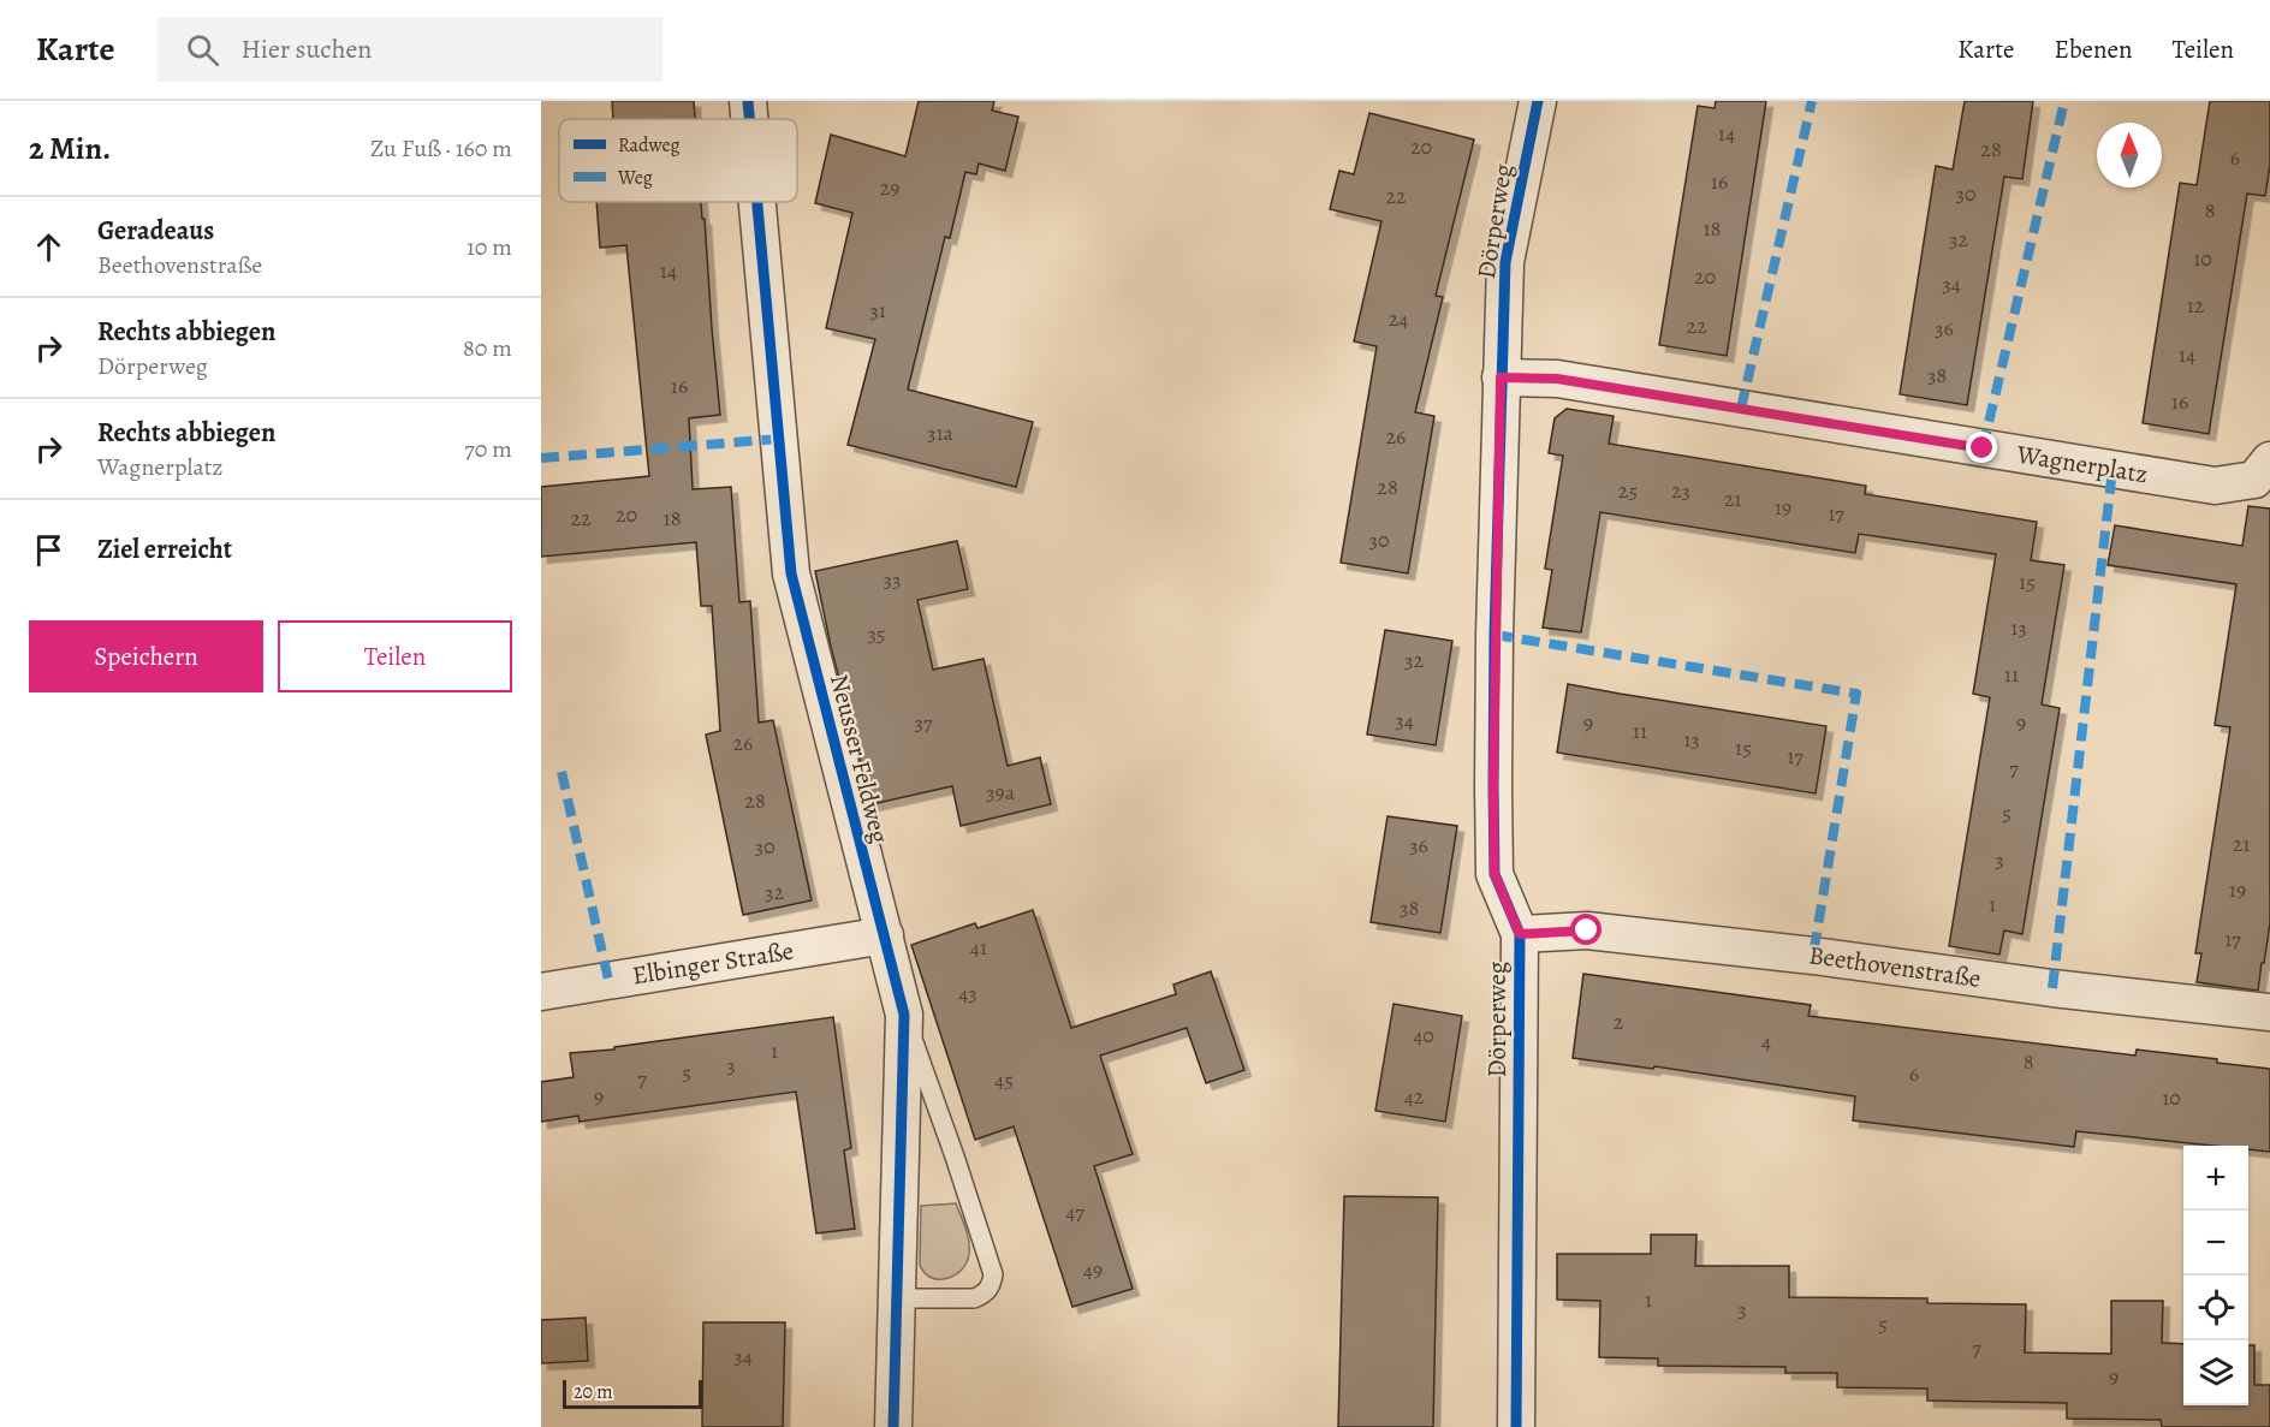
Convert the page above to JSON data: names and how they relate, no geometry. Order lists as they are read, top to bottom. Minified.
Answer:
{"streets":{"street":["Dörperweg","Wagnerplatz","Neusser Feldweg","Elbinger Straße","Beethovenstraße"]},"crossings":[["Dörperweg","Wagnerplatz"],["Dörperweg","Beethovenstraße"],["Neusser Feldweg","Elbinger Straße"]],"house_numbers":["14","20","28","6","16","29","30","22","8","18","32","10","14","20","34","12","31","24","22","36","14","38","16","16","31a","26","28","25","23","21","19","17","20","22","18","30","33","15","13","35","32","11","34","37","9","9","11","13","26","15","17","7","39a","28","5","21","36","30","3","19","32","1","38","17","41","43","2","40","4","1","8","3","5","6","7","45","9","42","10","47","49","1","3","5","7","34","9"],"legend":["Radweg","Weg"],"scale_bar":"20 m","north":"top","page":{"header":"Karte","search":"Hier suchen","nav":["Karte","Ebenen","Teilen"],"heading":["2 Min.","Zu Fuß · 160 m"],"list":[["Geradeaus","Beethovenstraße","10 m"],["Rechts abbiegen","Dörperweg","80 m"],["Rechts abbiegen","Wagnerplatz","70 m"],"Ziel erreicht"],"buttons":["Speichern","Teilen"],"map_buttons":["+","−"],"scale":"20 m"}}
